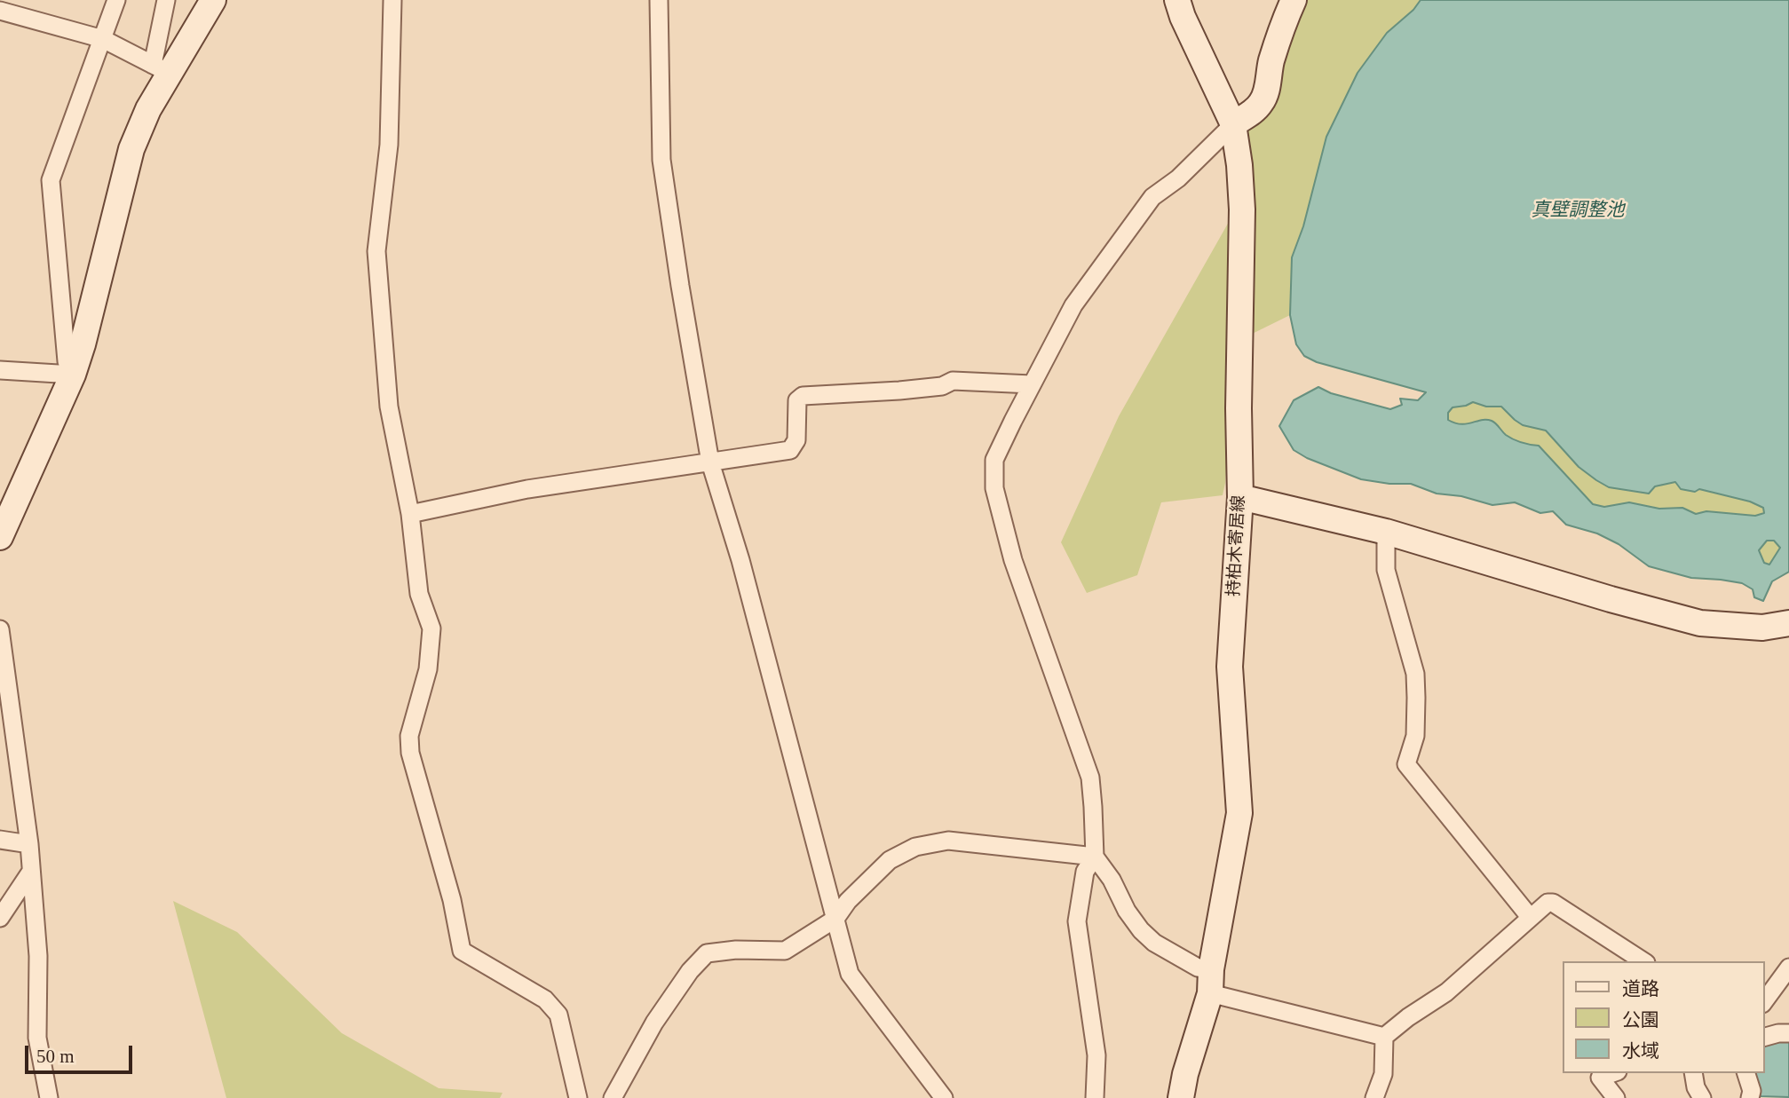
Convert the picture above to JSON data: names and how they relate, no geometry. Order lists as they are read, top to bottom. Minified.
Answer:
{"streets":{"street":["持柏木寄居線"]},"water":["真壁調整池"],"legend":["道路","公園","水域"],"scale_bar":"50 m"}
